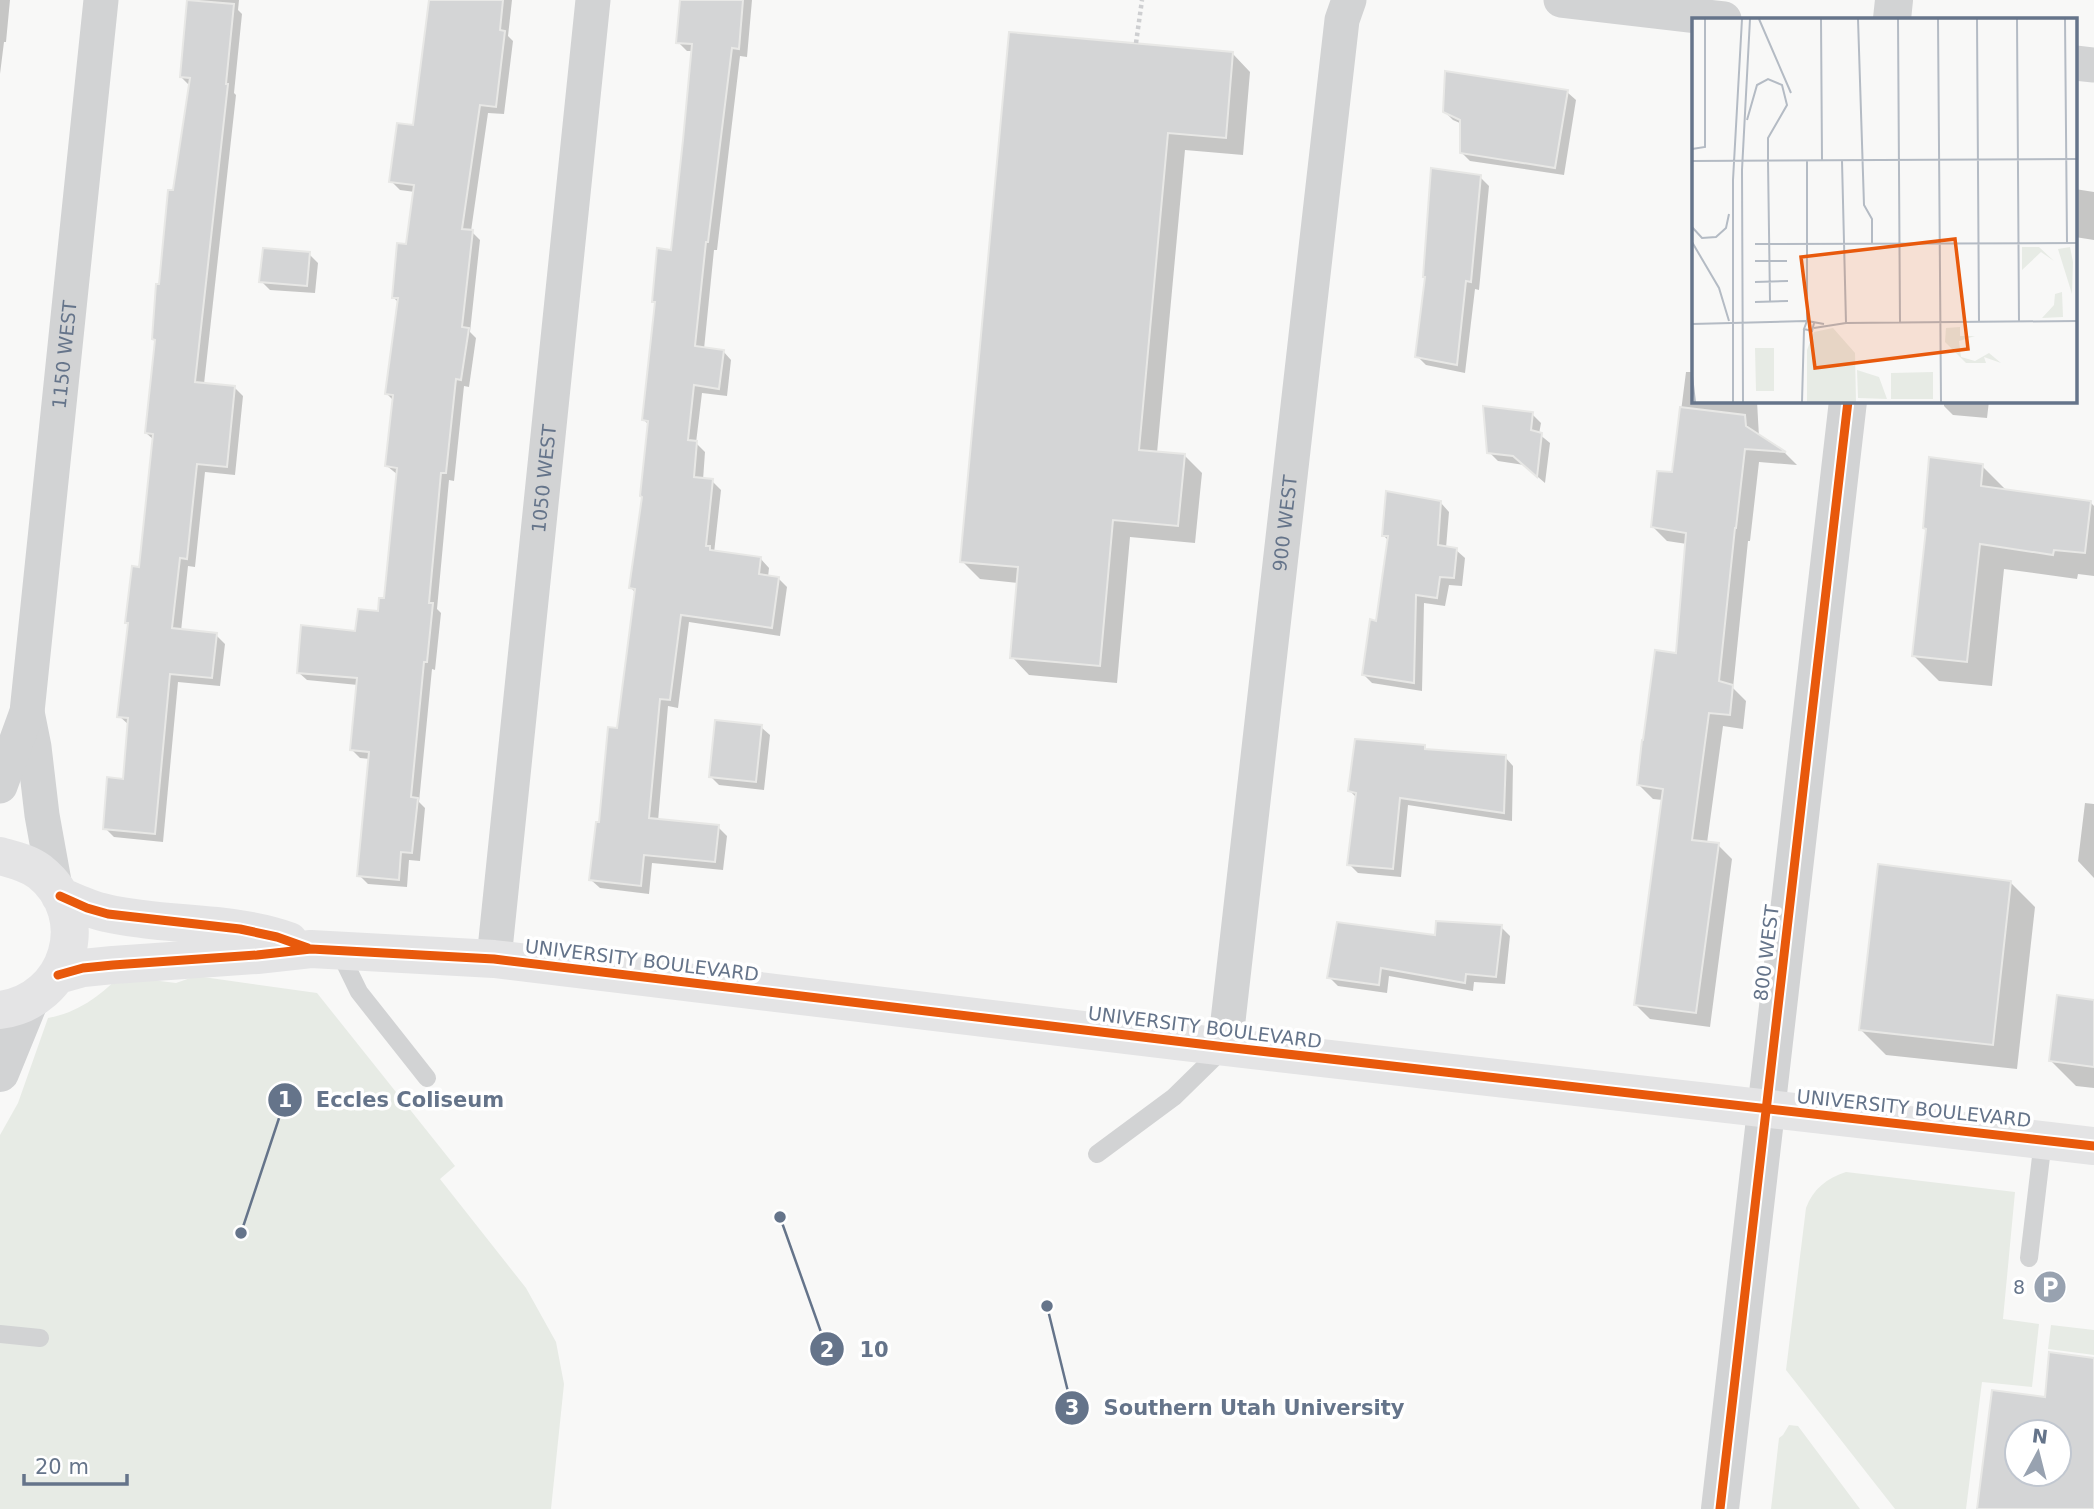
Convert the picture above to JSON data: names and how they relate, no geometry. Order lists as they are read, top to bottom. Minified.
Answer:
{"streets":{"main road":["UNIVERSITY BOULEVARD"],"street":["1150 WEST","1050 WEST","900 WEST","800 WEST"]},"crossings":[["1150 WEST","UNIVERSITY BOULEVARD"],["1050 WEST","UNIVERSITY BOULEVARD"],["900 WEST","UNIVERSITY BOULEVARD"],["800 WEST","UNIVERSITY BOULEVARD"]],"places":{"other":["10","Eccles Coliseum","Southern Utah University"],"parking":["8"]},"scale_bar":"20 m","north":"top"}
